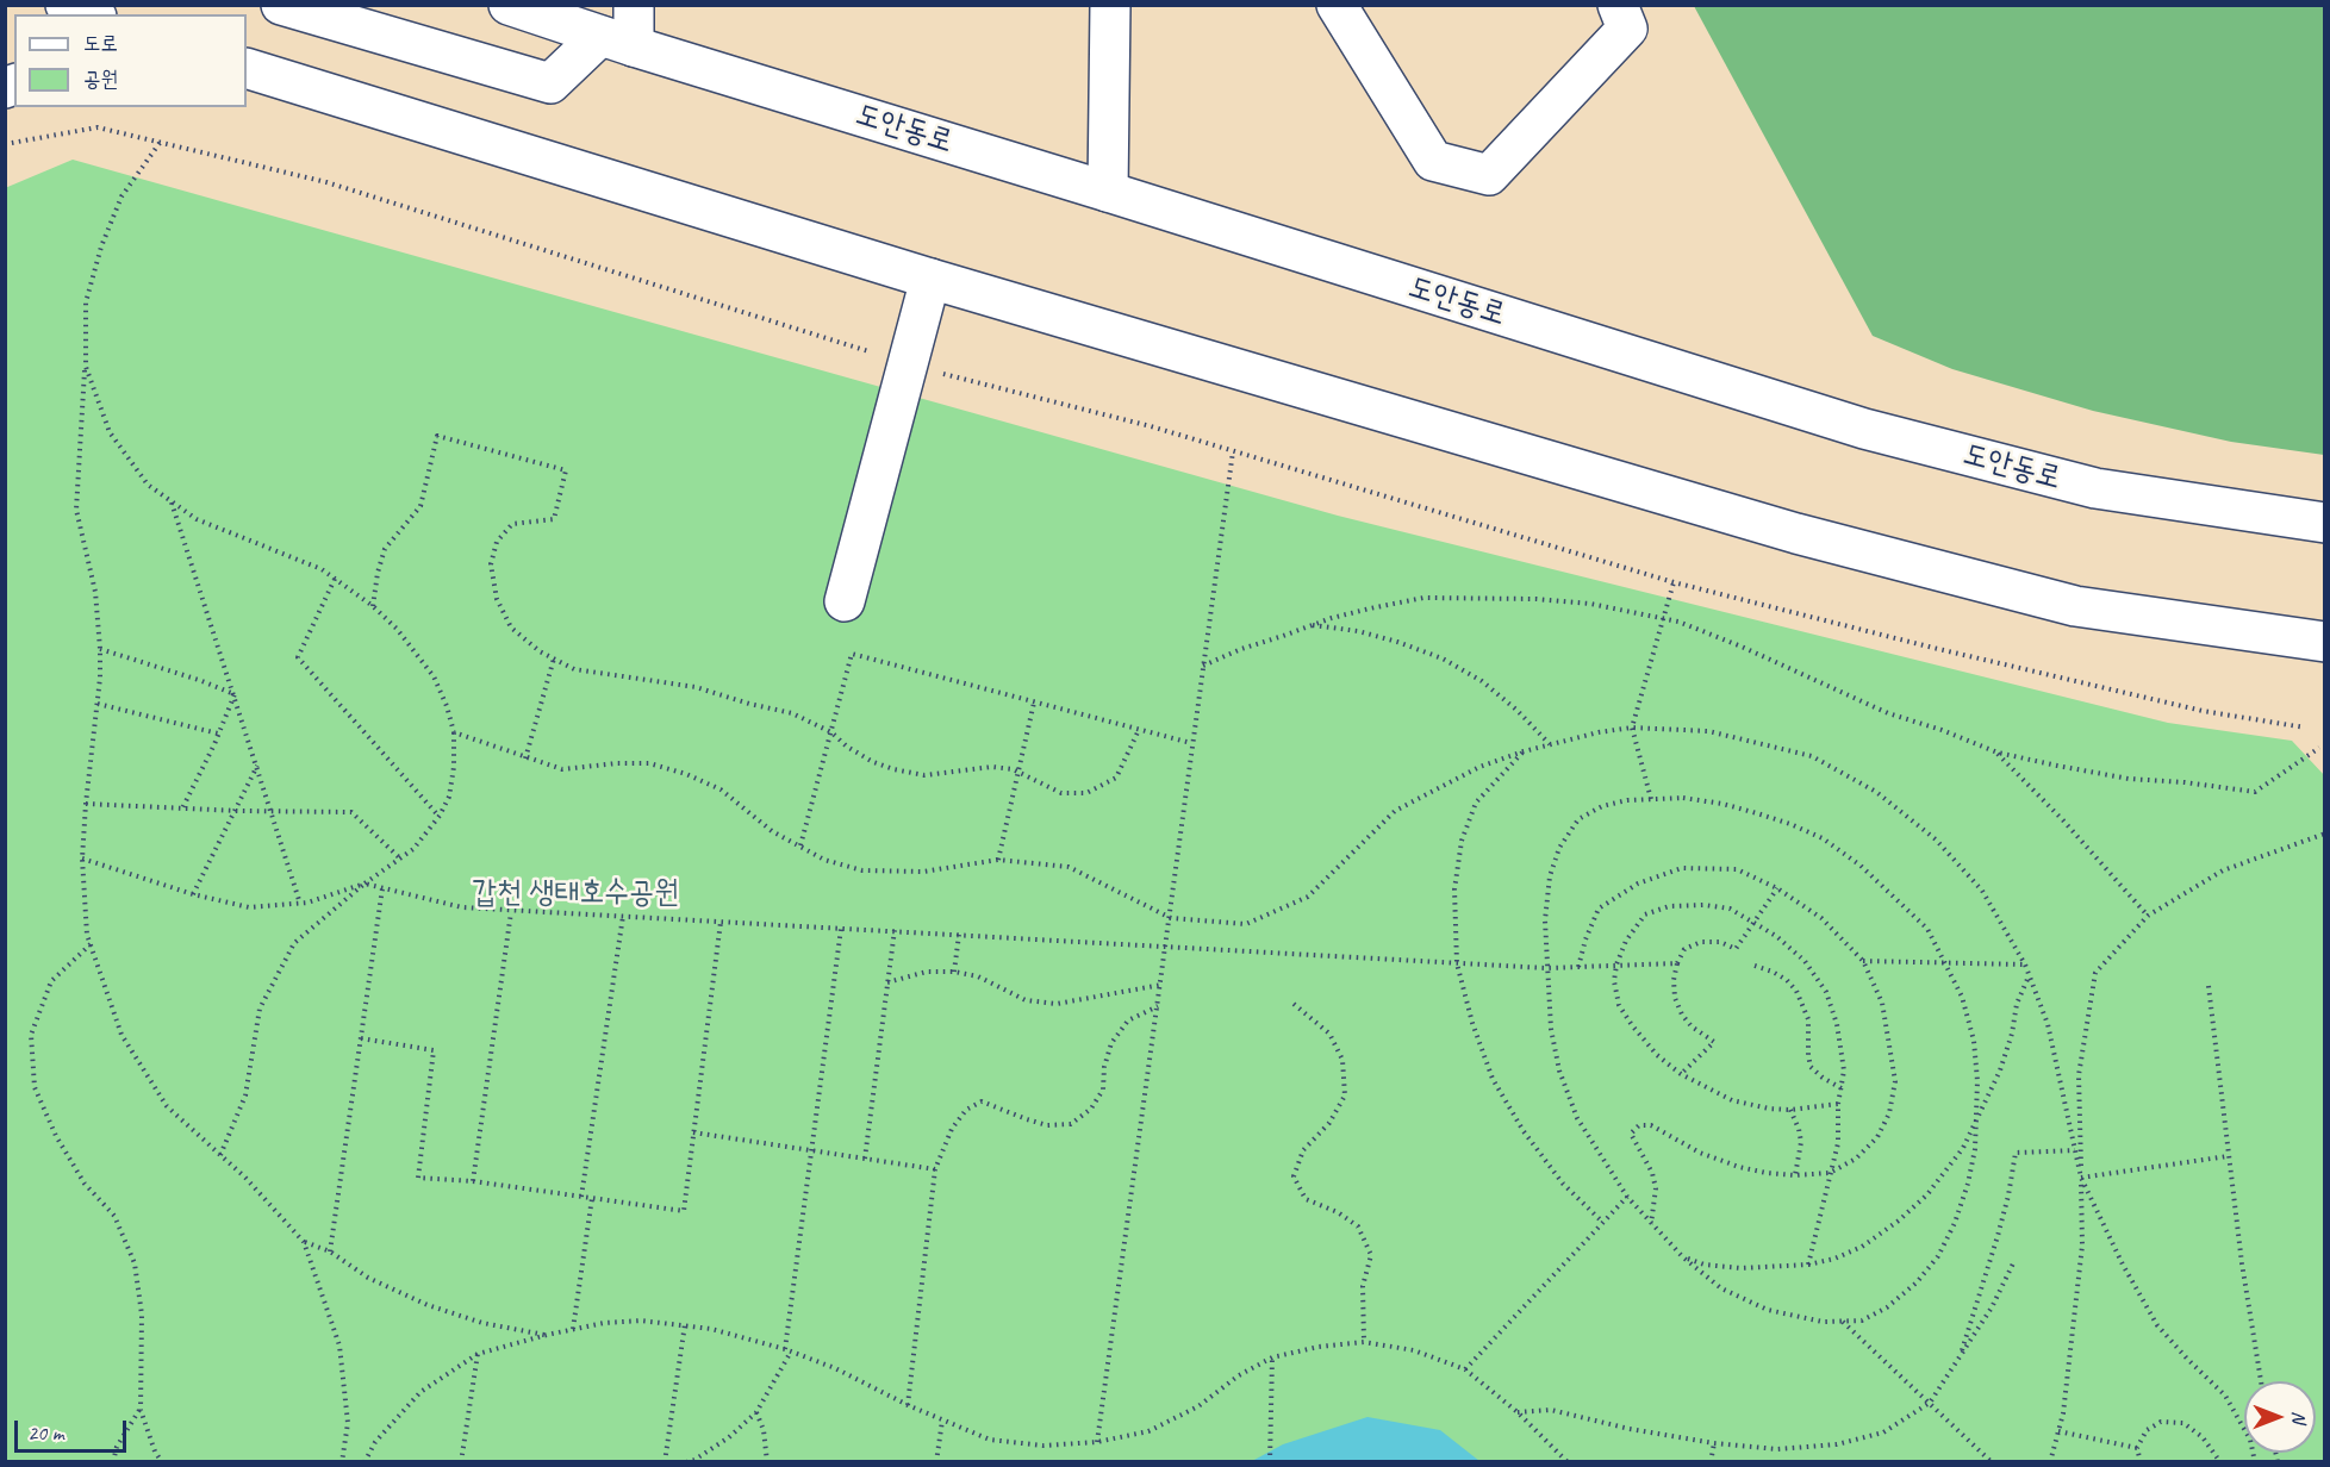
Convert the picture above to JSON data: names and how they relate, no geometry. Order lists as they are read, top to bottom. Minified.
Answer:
{"streets":{"main road":["도안동로"]},"parks":["갑천 생태호수공원"],"legend":["도로","공원"],"scale_bar":"20 m","north":"right"}
